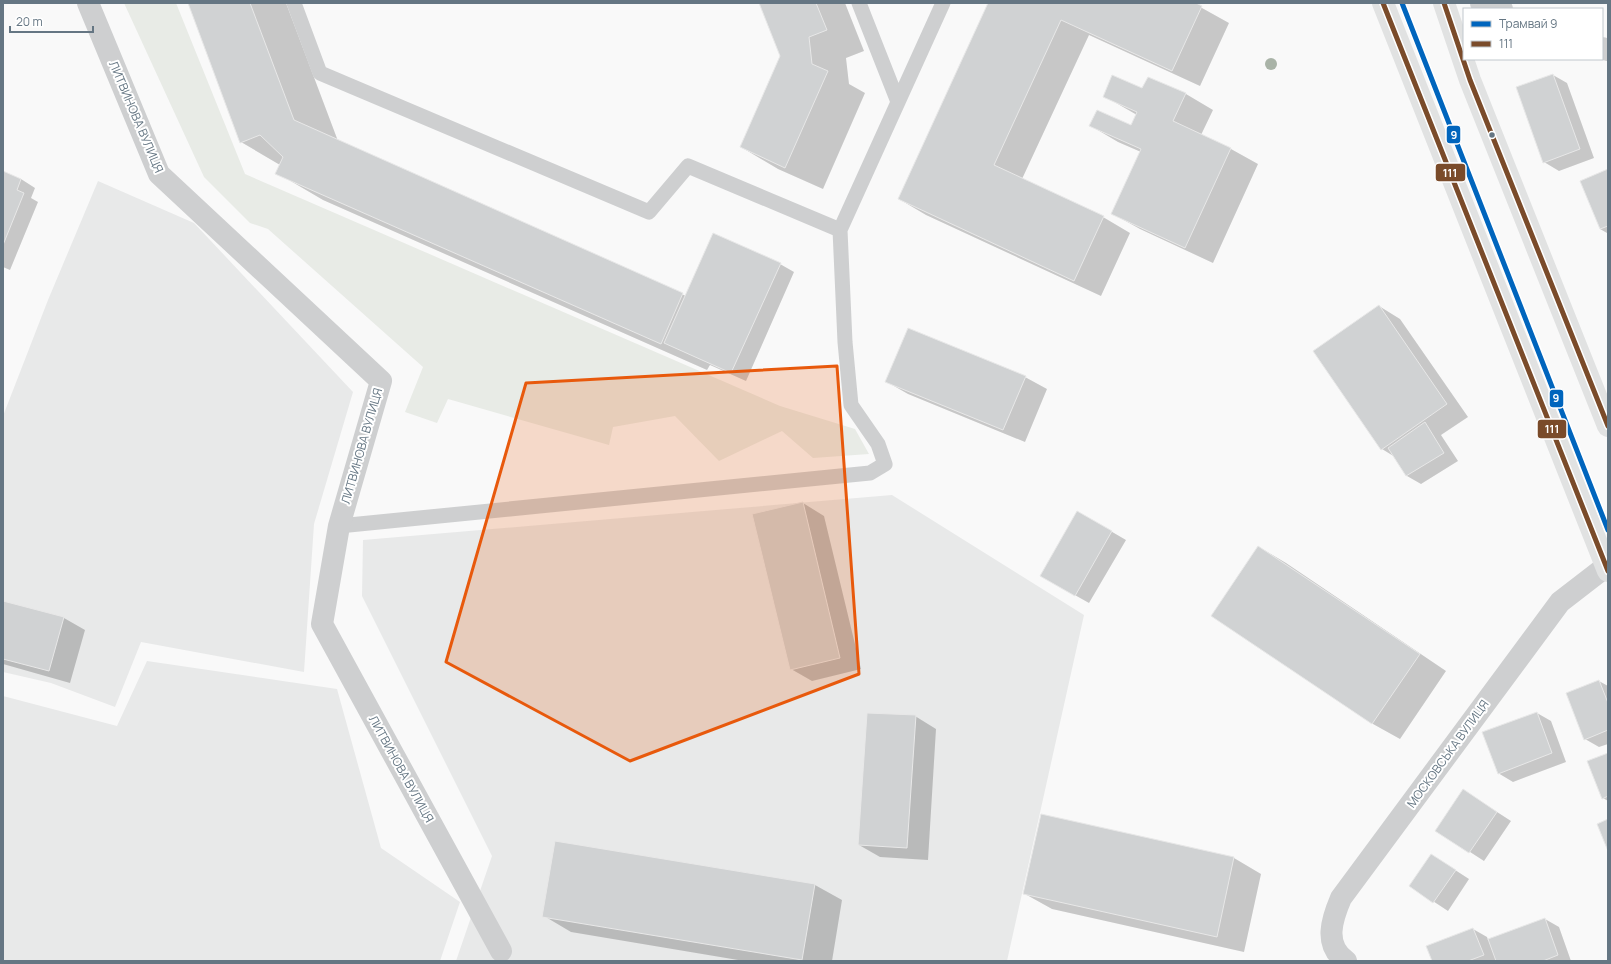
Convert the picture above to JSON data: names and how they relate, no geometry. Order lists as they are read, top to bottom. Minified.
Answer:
{"streets":{"street":["ЛИТВИНОВА ВУЛИЦЯ","МОСКОВСЬКА ВУЛИЦЯ"]},"lines":["tram line 9","transit line 111"],"legend":["Трамвай 9","111"],"scale_bar":"20 m"}
